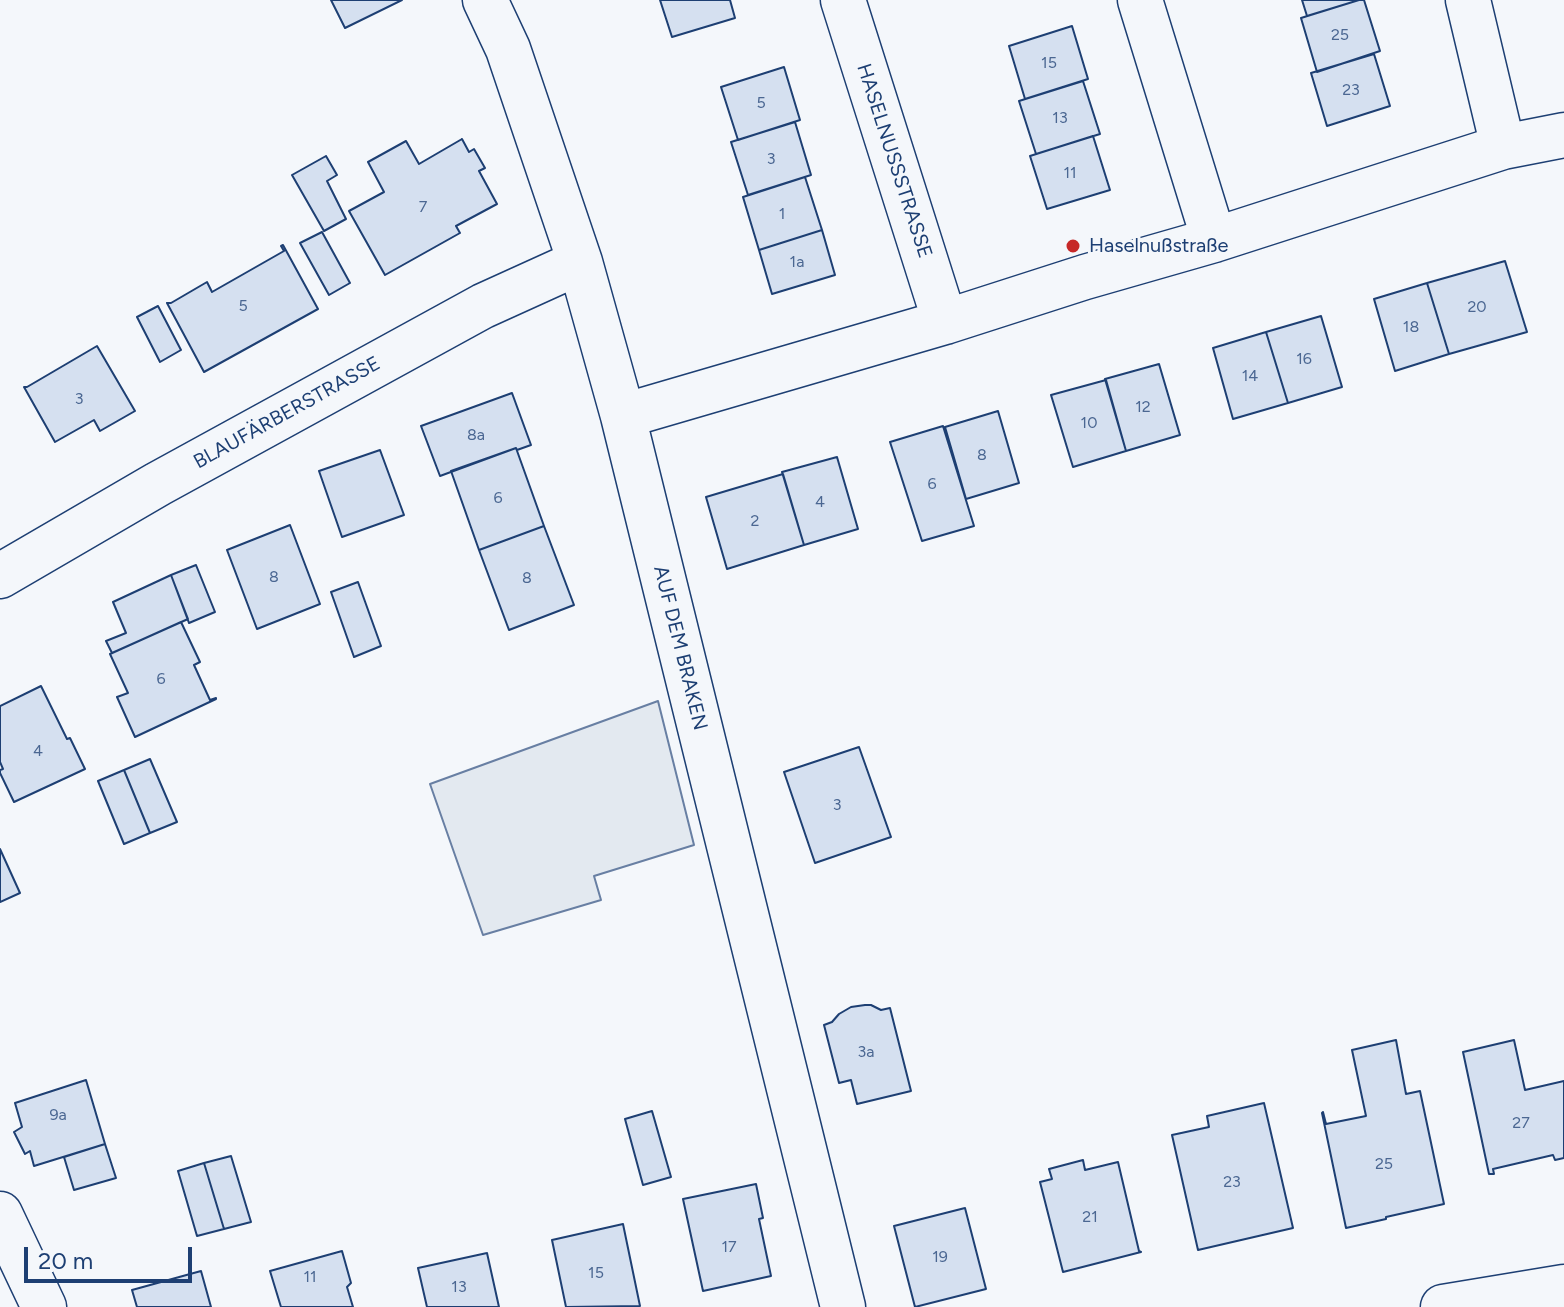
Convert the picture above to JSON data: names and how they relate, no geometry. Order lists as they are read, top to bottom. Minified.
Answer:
{"streets":{"street":["HASELNUSSSTRASSE","BLAUFÄRBERSTRASSE","AUF DEM BRAKEN"]},"crossings":[["BLAUFÄRBERSTRASSE","AUF DEM BRAKEN"]],"places":["Haselnußstraße"],"house_numbers":["25","15","23","5","13","3","11","7","1","1a","5","20","18","16","14","3","12","10","8a","8","6","6","4","2","8","8","6","4","3","3a","9a","27","25","23","21","17","19","15","11","13"],"scale_bar":"20 m"}
